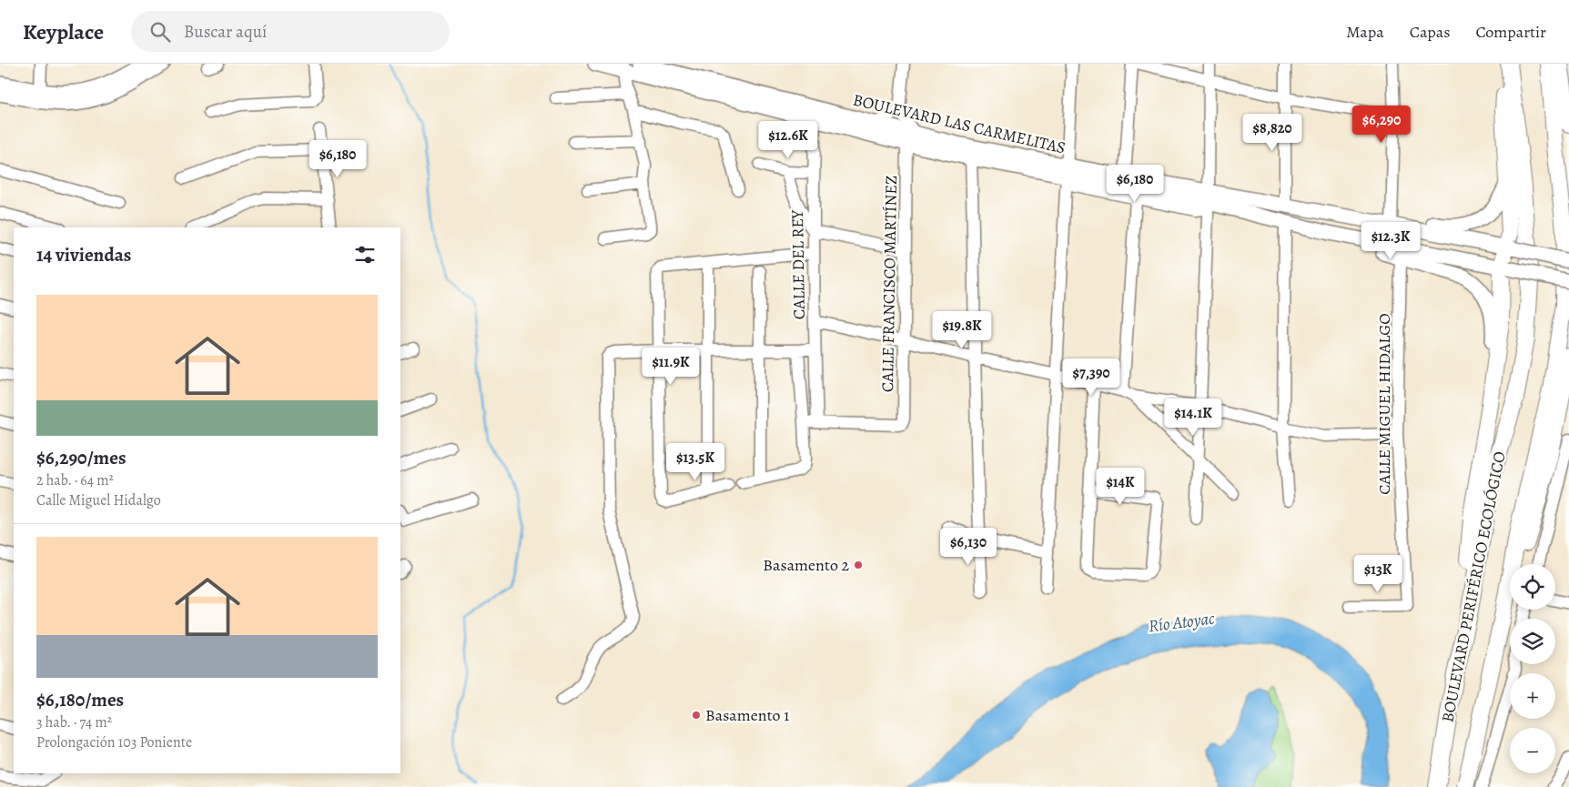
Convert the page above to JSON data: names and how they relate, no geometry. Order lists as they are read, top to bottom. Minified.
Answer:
{"streets":{"highway":["BOULEVARD PERIFÉRICO ECOLÓGICO"],"main road":["BOULEVARD LAS CARMELITAS"],"street":["CALLE DEL REY","CALLE FRANCISCO MARTÍNEZ","CALLE MIGUEL HIDALGO"]},"crossings":[["BOULEVARD LAS CARMELITAS","CALLE DEL REY"],["BOULEVARD LAS CARMELITAS","CALLE FRANCISCO MARTÍNEZ"],["CALLE DEL REY","CALLE FRANCISCO MARTÍNEZ"]],"water":["Río Atoyac"],"places":["Basamento 2","Basamento 1"],"page":{"header":"Keyplace","search":"Buscar aquí","nav":["Mapa","Capas","Compartir"],"price":["$6,290","$8,820","$12.6K","$6,180","$6,180","$12.3K","$19.8K","$11.9K","$7,390","$14.1K","$13.5K","$14K","$6,130","$13K"],"heading":"14 viviendas","list":[{"name":"$6,290/mes","note":"2 hab. · 64 m² · Calle Miguel Hidalgo"},{"name":"$6,180/mes","note":"3 hab. · 74 m² · Prolongación 103 Poniente"}],"map_buttons":["+","−"]}}
